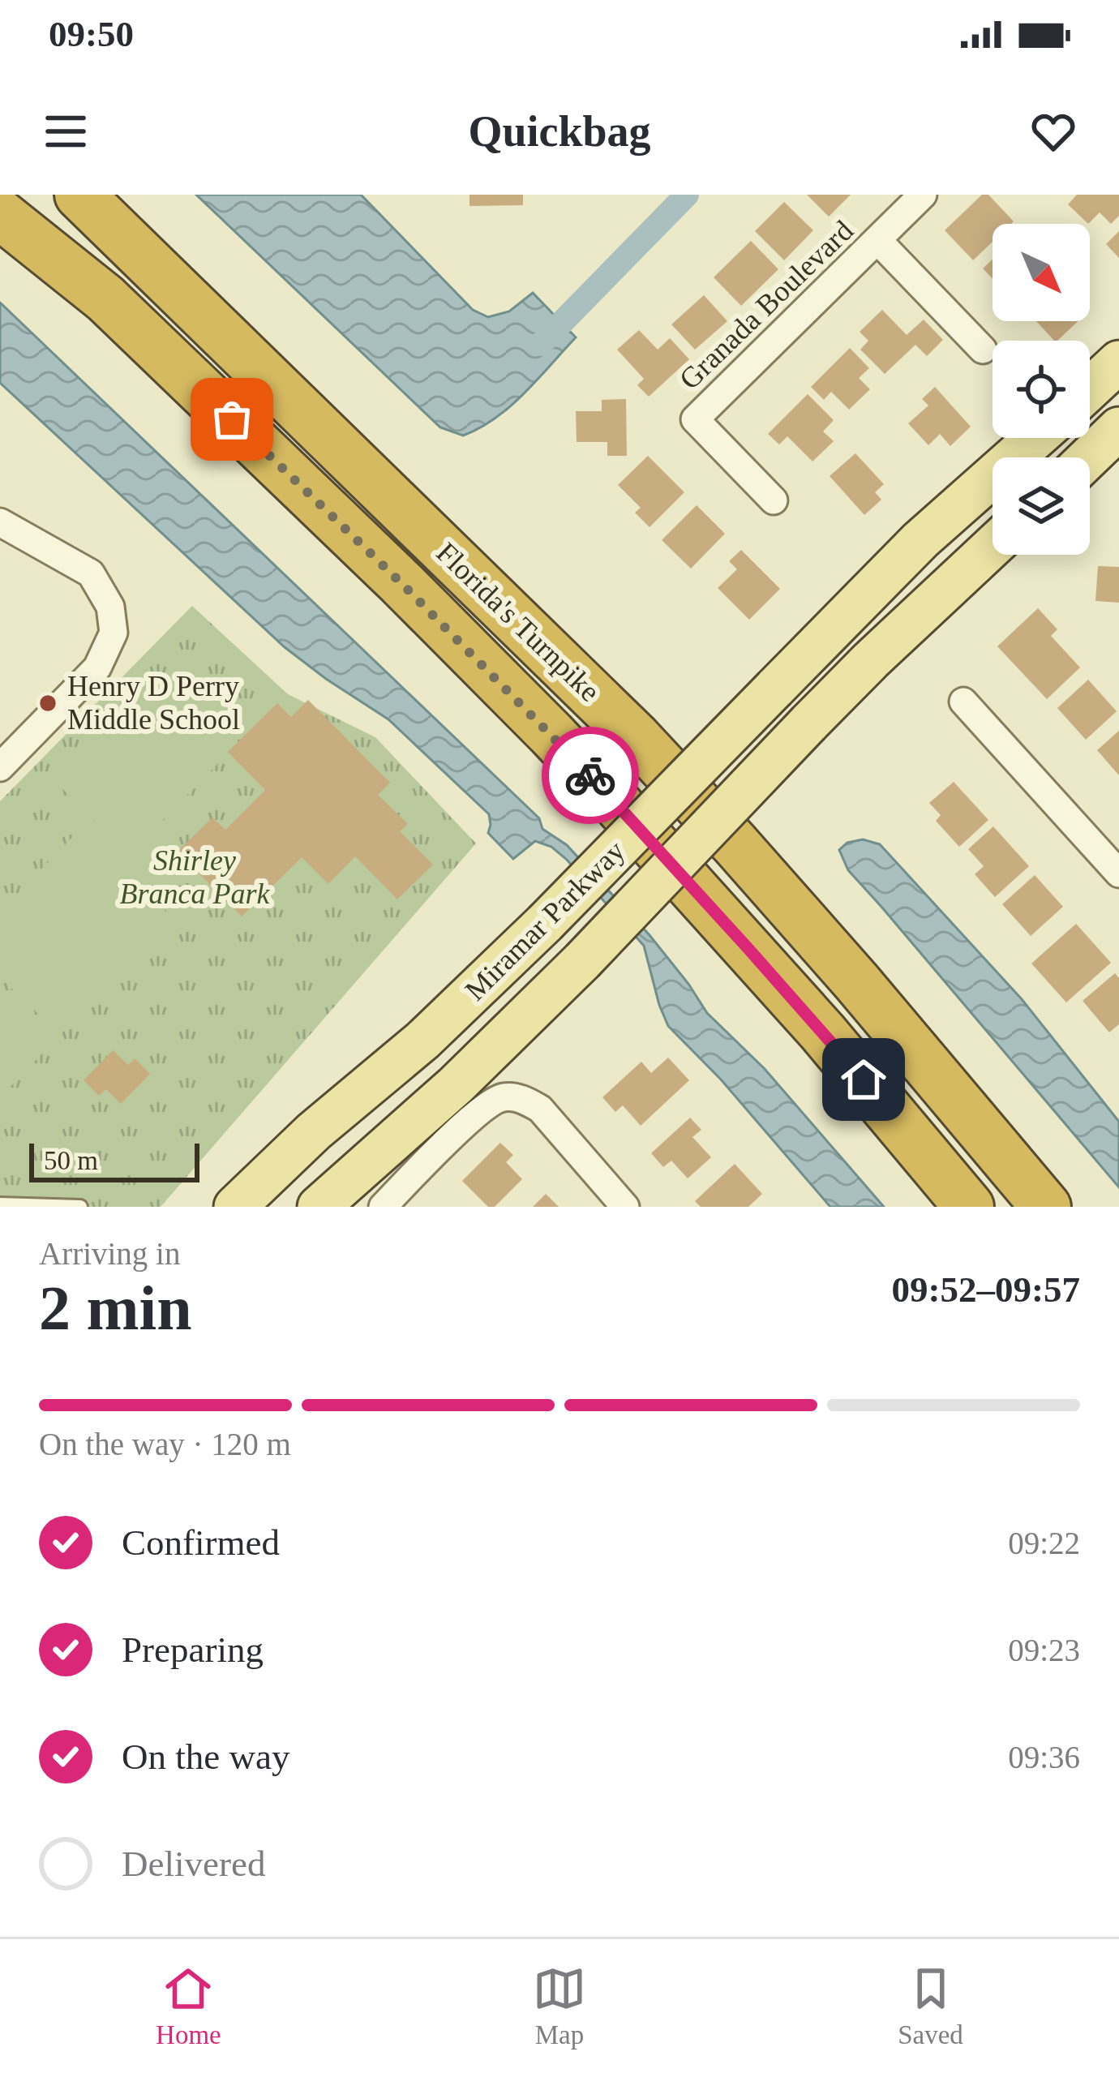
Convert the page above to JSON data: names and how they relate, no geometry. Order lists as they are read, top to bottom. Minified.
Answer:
{"streets":{"highway":["Florida's Turnpike"],"main road":["Miramar Parkway"],"street":["Granada Boulevard"]},"parks":["Shirley Branca Park"],"places":["Henry D Perry Middle School"],"scale_bar":"50 m","north":"bottom right","page":{"status":"09:50","header":"Quickbag","scale":"50 m","heading":["2 min","Arriving in","09:52–09:57"],"bar":"On the way · 120 m","list":[["Confirmed","09:22"],["Preparing","09:23"],["On the way","09:36"],"Delivered"],"tabs":["Home","Map","Saved"]}}
